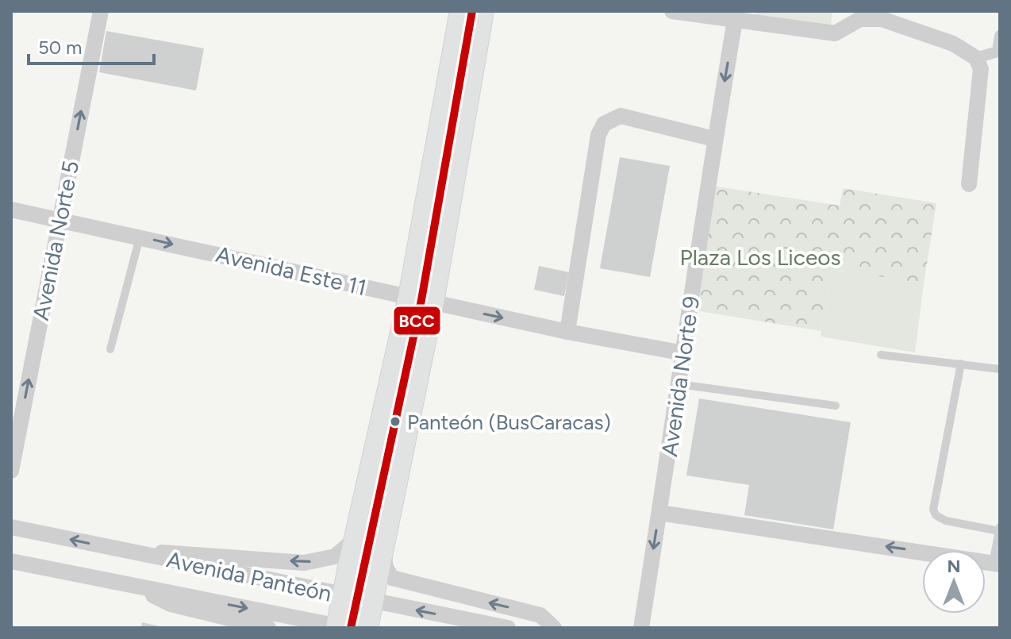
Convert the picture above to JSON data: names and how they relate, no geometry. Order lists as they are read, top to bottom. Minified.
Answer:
{"streets":{"street":["Avenida Norte 5","Avenida Este 11","Avenida Norte 9","Avenida Panteón"]},"crossings":[["Avenida Norte 5","Avenida Este 11"],["Avenida Este 11","Avenida Norte 9"]],"one_way":["Avenida Norte 5","Avenida Este 11","Avenida Norte 9"],"parks":["Plaza Los Liceos"],"places":["Panteón (BusCaracas)"],"lines":["transit line BCC"],"scale_bar":"50 m","north":"top"}
